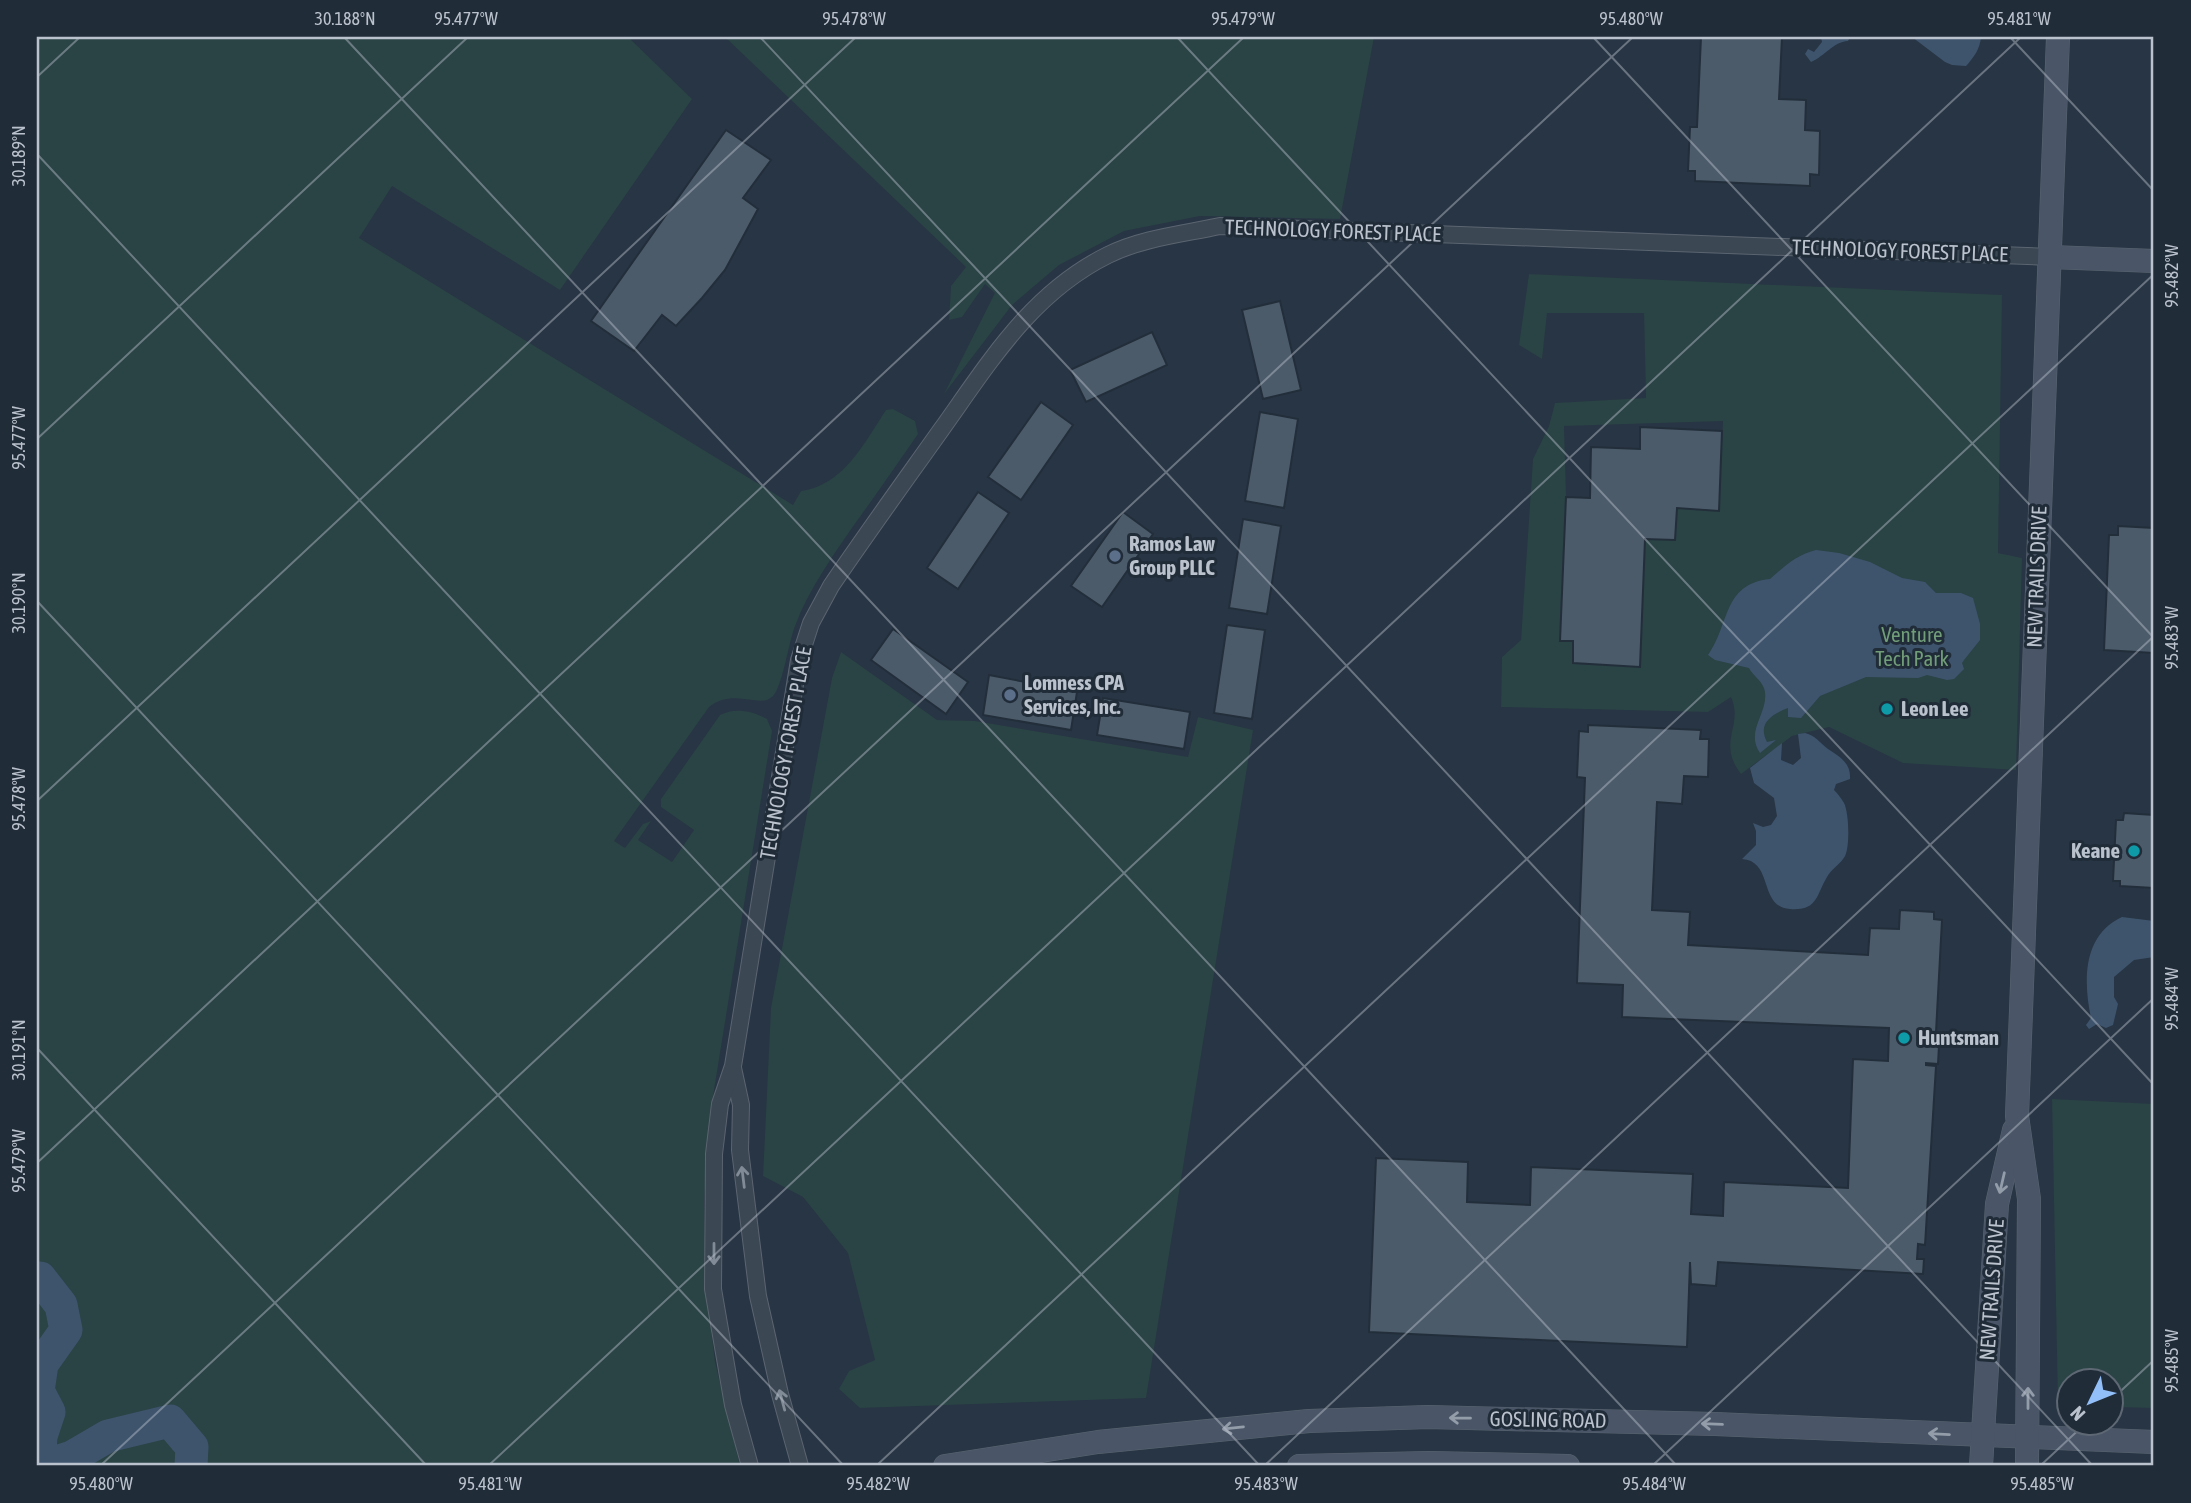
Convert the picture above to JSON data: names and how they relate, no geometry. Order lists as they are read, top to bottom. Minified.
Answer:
{"streets":{"street":["TECHNOLOGY FOREST PLACE","NEW TRAILS DRIVE","GOSLING ROAD"]},"crossings":[["TECHNOLOGY FOREST PLACE","NEW TRAILS DRIVE"],["NEW TRAILS DRIVE","GOSLING ROAD"]],"one_way":["GOSLING ROAD"],"parks":["Venture Tech Park"],"places":["Ramos Law Group PLLC","Lomness CPA Services, Inc.","Leon Lee","Keane","Huntsman"],"north":"bottom left","coordinates":["30.188°N","95.477°W","95.478°W","95.479°W","95.480°W","95.481°W","30.189°N","95.482°W","30.190°N","95.483°W","95.484°W","30.191°N","95.485°W"]}
